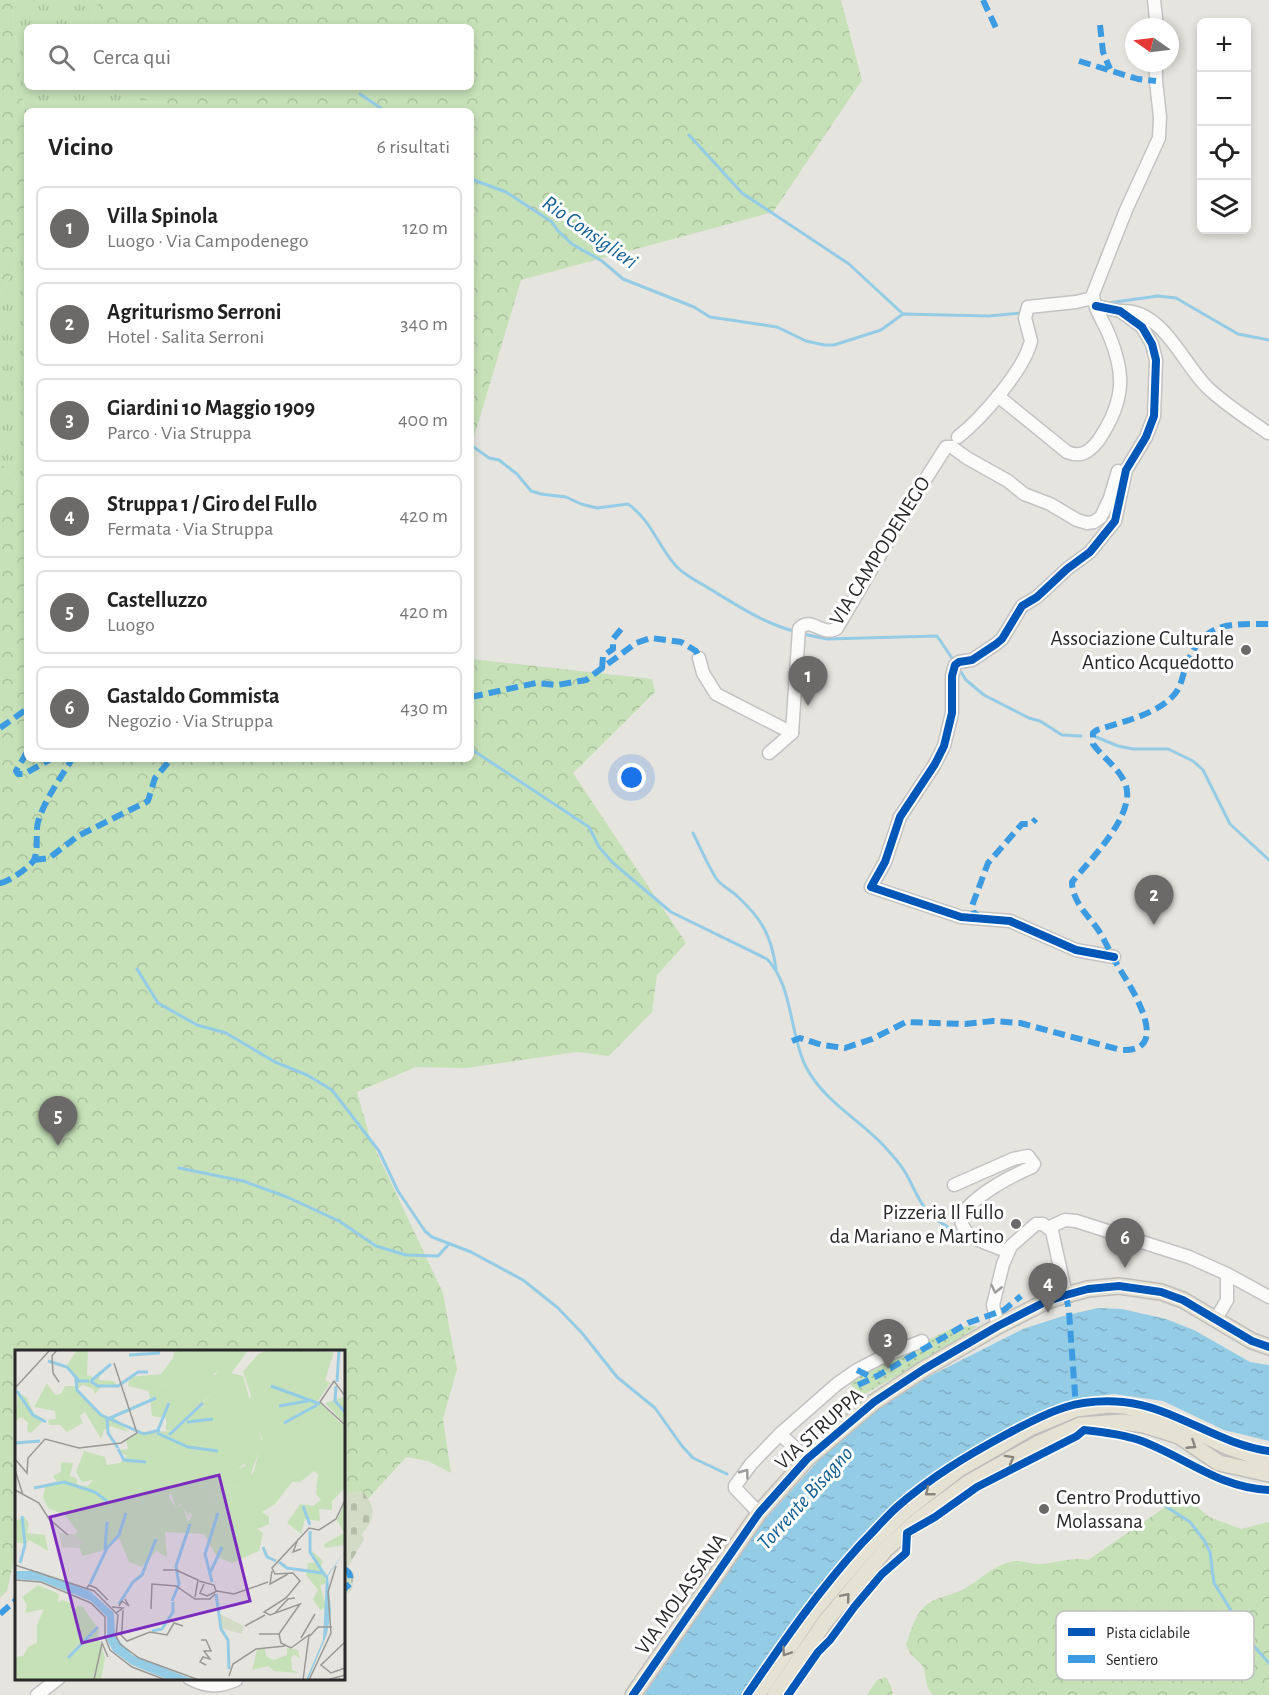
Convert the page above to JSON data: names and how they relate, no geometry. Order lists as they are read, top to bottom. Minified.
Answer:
{"streets":{"main road":["VIA STRUPPA","VIA MOLASSANA"],"street":["VIA CAMPODENEGO"]},"crossings":[["VIA STRUPPA","VIA MOLASSANA"]],"water":["Rio Consiglieri","Torrente Bisagno"],"places":["Associazione Culturale Antico Acquedotto","Pizzeria Il Fullo da Mariano e Martino","Centro Produttivo Molassana"],"legend":["Pista ciclabile","Sentiero"],"north":"left","page":{"map_buttons":["+","−"],"search":"Cerca qui","heading":["Vicino","6 risultati"],"list":[{"mark":"1","name":"Villa Spinola","note":"Luogo · Via Campodenego","value":"120 m"},{"mark":"2","name":"Agriturismo Serroni","note":"Hotel · Salita Serroni","value":"340 m"},{"mark":"3","name":"Giardini 10 Maggio 1909","note":"Parco · Via Struppa","value":"400 m"},{"mark":"4","name":"Struppa 1 / Giro del Fullo","note":"Fermata · Via Struppa","value":"420 m"},{"mark":"5","name":"Castelluzzo","note":"Luogo","value":"420 m"},{"mark":"6","name":"Gastaldo Gommista","note":"Negozio · Via Struppa","value":"430 m"}],"pins":["1","2","5","6","4","3"]}}
